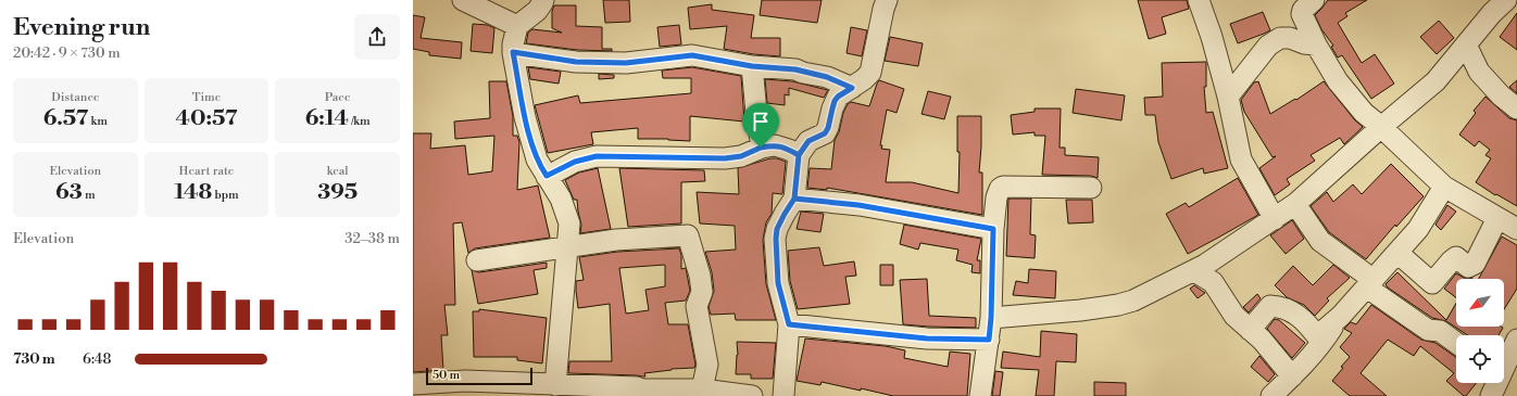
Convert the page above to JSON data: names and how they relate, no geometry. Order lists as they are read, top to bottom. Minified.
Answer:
{"scale_bar":"50 m","north":"bottom left","page":{"heading":["Evening run","20:42 · 9 × 730 m"],"stats":[["Distance","6.57 km"],["Time","40:57"],["Pace","6:14 /km"],["Elevation","63 m"],["Heart rate","148 bpm"],["kcal","395"]],"chart":["Elevation","32–38 m"],"list":[{"name":"730 m","note":"6:48"}],"scale":"50 m"}}
